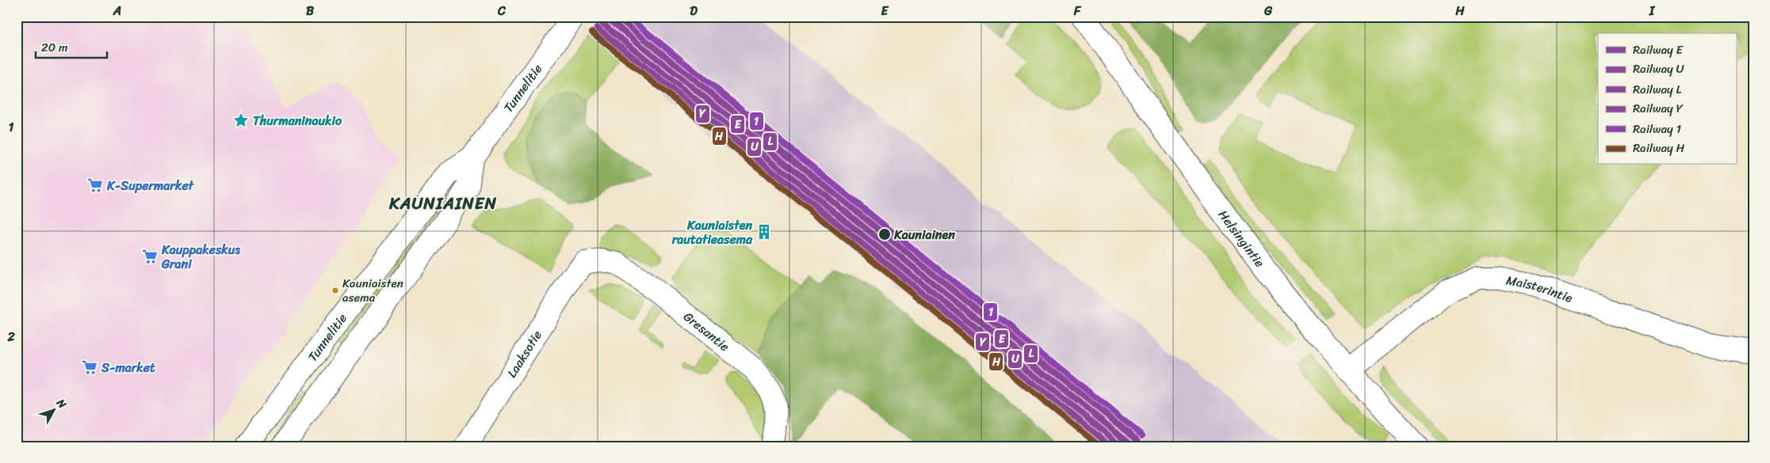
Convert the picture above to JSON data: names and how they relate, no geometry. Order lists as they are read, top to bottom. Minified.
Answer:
{"streets":{"main road":["Tunnelitie","Helsingintie","Maisterintie","Gresantie","Laaksotie"]},"crossings":[["Helsingintie","Maisterintie"],["Gresantie","Laaksotie"]],"districts":["KAUNIAINEN"],"places":{"place":["Thurmaninaukio"],"supermarket":["K-Supermarket","Kauppakeskus Grani","S-market"],"building":["Kauniaisten rautatieasema"],"other":["Kauniainen","Kauniaisten asema"]},"lines":["rail line E","rail line L","rail line 1","rail line U","rail line Y","rail line H"],"legend":["Railway E","Railway U","Railway L","Railway Y","Railway 1","Railway H"],"scale_bar":"20 m","north":"top right","grid":{"columns":["A","B","C","D","E","F","G","H","I"],"rows":["1","2"]}}
